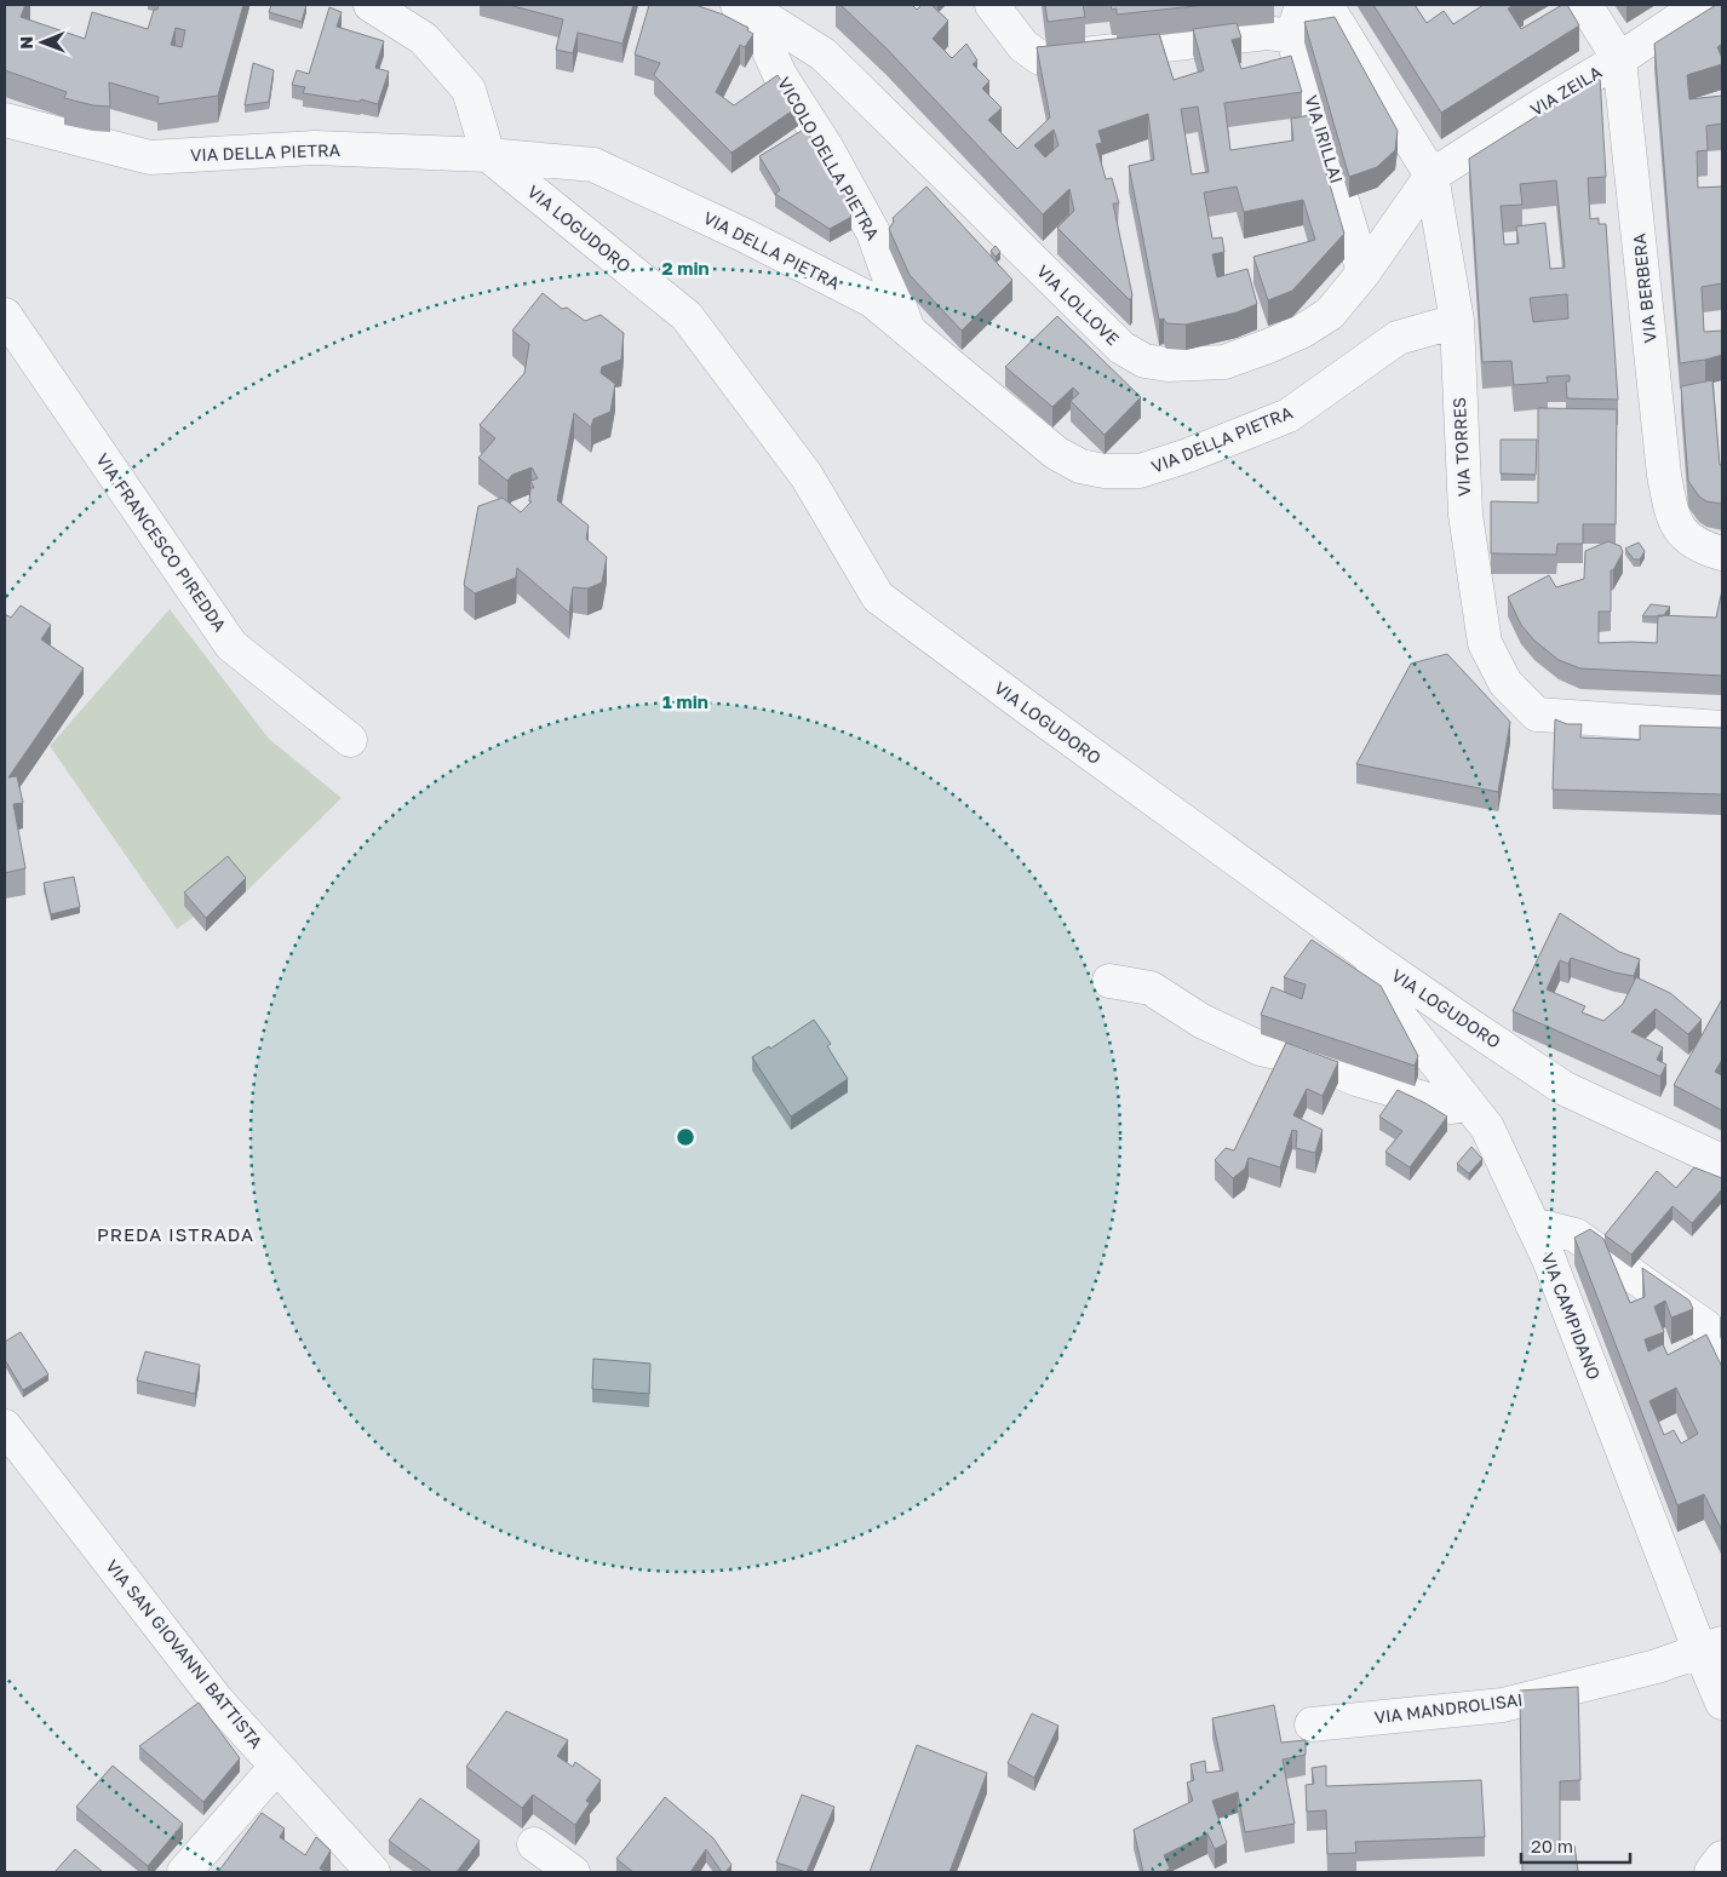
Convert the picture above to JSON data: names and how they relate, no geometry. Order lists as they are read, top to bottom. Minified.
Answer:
{"streets":{"street":["VIA ZEILA","VIA IRILLAI","VIA DELLA PIETRA","VICOLO DELLA PIETRA","VIA LOGUDORO","VIA BERBERA","VIA LOLLOVE","VIA TORRES","VIA FRANCESCO PIREDDA","VIA CAMPIDANO","VIA SAN GIOVANNI BATTISTA","VIA MANDROLISAI"]},"crossings":[["VIA ZEILA","VIA BERBERA"],["VIA ZEILA","VIA LOLLOVE"],["VIA ZEILA","VIA TORRES"],["VIA IRILLAI","VIA LOLLOVE"],["VIA DELLA PIETRA","VICOLO DELLA PIETRA"],["VIA DELLA PIETRA","VIA LOGUDORO"],["VIA DELLA PIETRA","VIA TORRES"],["VICOLO DELLA PIETRA","VIA LOLLOVE"],["VIA LOGUDORO","VIA CAMPIDANO"],["VIA LOLLOVE","VIA TORRES"],["VIA CAMPIDANO","VIA MANDROLISAI"]],"districts":["PREDA ISTRADA"],"scale_bar":"20 m","north":"left","rings":["2 min","1 min"]}
